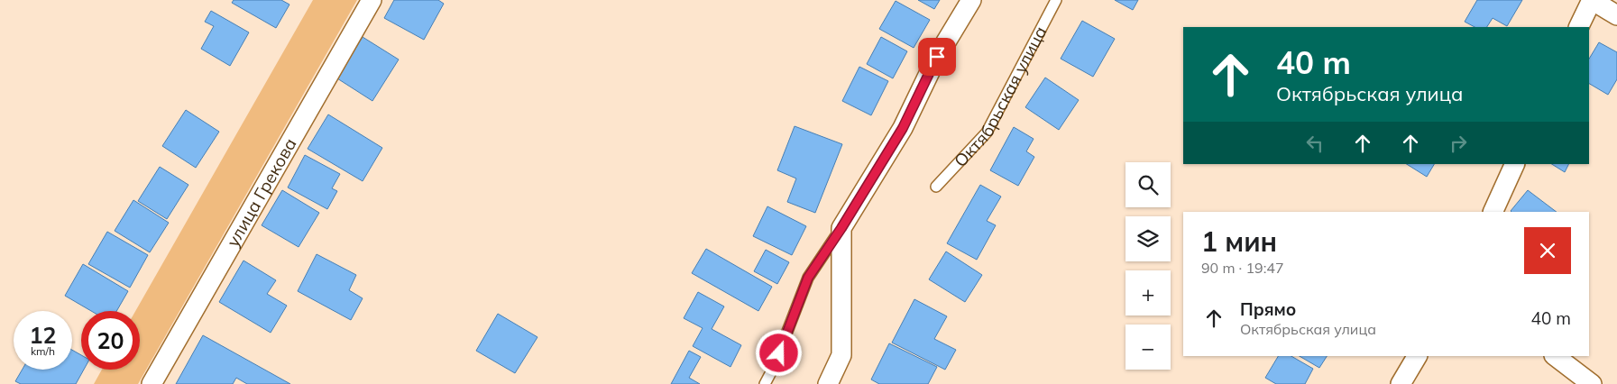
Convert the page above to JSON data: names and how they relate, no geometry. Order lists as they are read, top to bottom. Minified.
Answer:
{"streets":{"street":["улица Грекова"],"lane":["Октябрьская улица"]},"page":{"turn":["40 m","Октябрьская улица"],"map_buttons":["+","−"],"heading":["1 мин","90 m · 19:47"],"list":[{"name":"Прямо","note":"Октябрьская улица","value":"40 m"}],"speed":"12 km/h","limit":"20"}}
